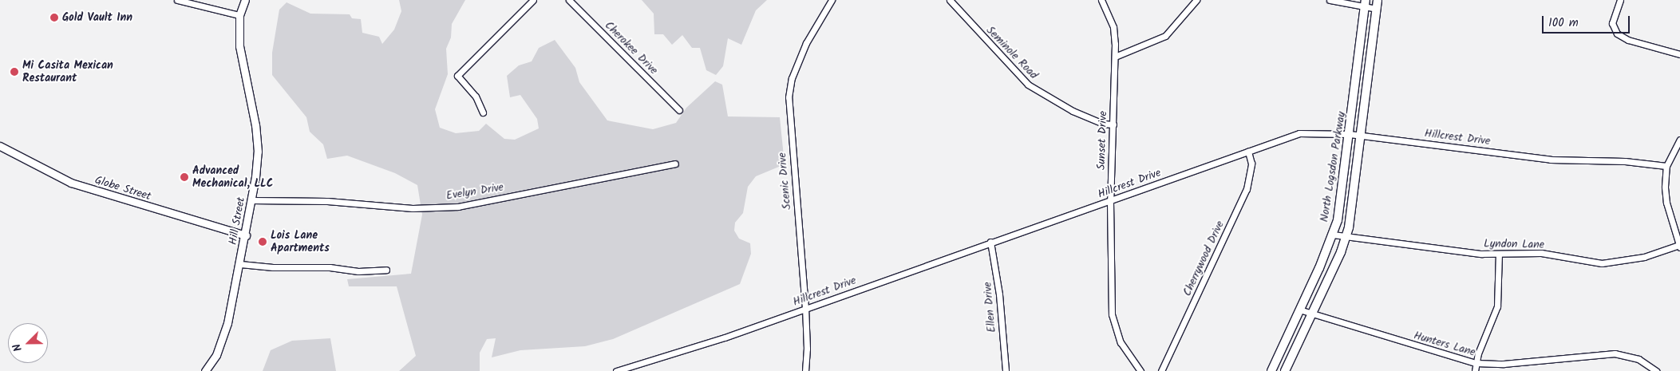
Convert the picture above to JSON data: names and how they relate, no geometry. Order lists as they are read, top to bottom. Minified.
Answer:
{"streets":{"main road":["North Logsdon Parkway"],"street":["Cherokee Drive","Seminole Road","Hillcrest Drive","Sunset Drive","Scenic Drive","Globe Street","Evelyn Drive","Hill Street","Lyndon Lane","Cherrywood Drive","Ellen Drive","Hunters Lane"]},"crossings":[["Seminole Road","Sunset Drive"],["Hillcrest Drive","Sunset Drive"],["Hillcrest Drive","North Logsdon Parkway"],["Hillcrest Drive","Scenic Drive"],["Hillcrest Drive","Cherrywood Drive"],["Hillcrest Drive","Ellen Drive"],["North Logsdon Parkway","Lyndon Lane"],["North Logsdon Parkway","Hunters Lane"],["Globe Street","Hill Street"],["Evelyn Drive","Hill Street"]],"places":["Gold Vault Inn","Mi Casita Mexican Restaurant","Advanced Mechanical, LLC","Lois Lane Apartments"],"scale_bar":"100 m","north":"bottom left"}
